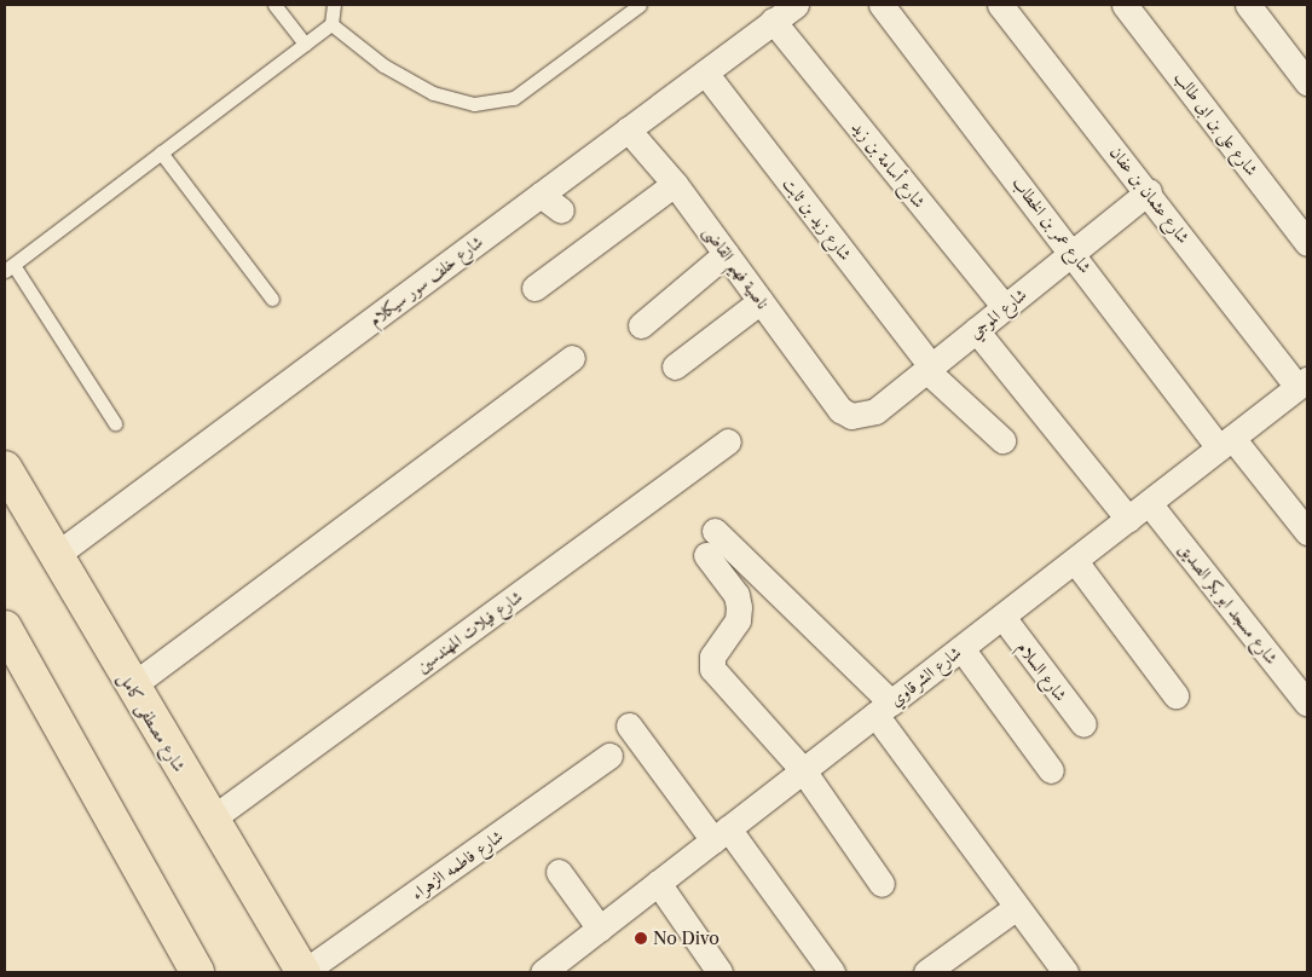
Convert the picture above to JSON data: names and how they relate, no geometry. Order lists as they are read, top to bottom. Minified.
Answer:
{"streets":{"main road":["شارع مصطفى كامل"],"street":["شارع على بن ابى طالب","شارع أسامة بن زيد","شارع عثمان بن عفان","شارع زيد بن ثابت","شارع عمر بن الخطاب","ناصية فهيم القاضى","شارع خلف سور سيكلام","شارع الموجي","شارع مسجد ابو بكر الصديق","شارع فيلات المهندسين","شارع السلام","شارع الشرقاوي","شارع فاطمه الزهراء"]},"crossings":[["شارع أسامة بن زيد","شارع خلف سور سيكلام"],["شارع أسامة بن زيد","شارع الموجي"],["شارع عثمان بن عفان","شارع الموجي"],["شارع عثمان بن عفان","شارع الشرقاوي"],["شارع زيد بن ثابت","شارع خلف سور سيكلام"],["شارع زيد بن ثابت","شارع الموجي"],["شارع عمر بن الخطاب","شارع الموجي"],["شارع عمر بن الخطاب","شارع الشرقاوي"],["ناصية فهيم القاضى","شارع خلف سور سيكلام"],["ناصية فهيم القاضى","شارع الموجي"],["شارع خلف سور سيكلام","شارع مصطفى كامل"],["شارع مسجد ابو بكر الصديق","شارع الشرقاوي"],["شارع فيلات المهندسين","شارع مصطفى كامل"],["شارع السلام","شارع الشرقاوي"],["شارع مصطفى كامل","شارع فاطمه الزهراء"]],"places":["No Divo"]}
